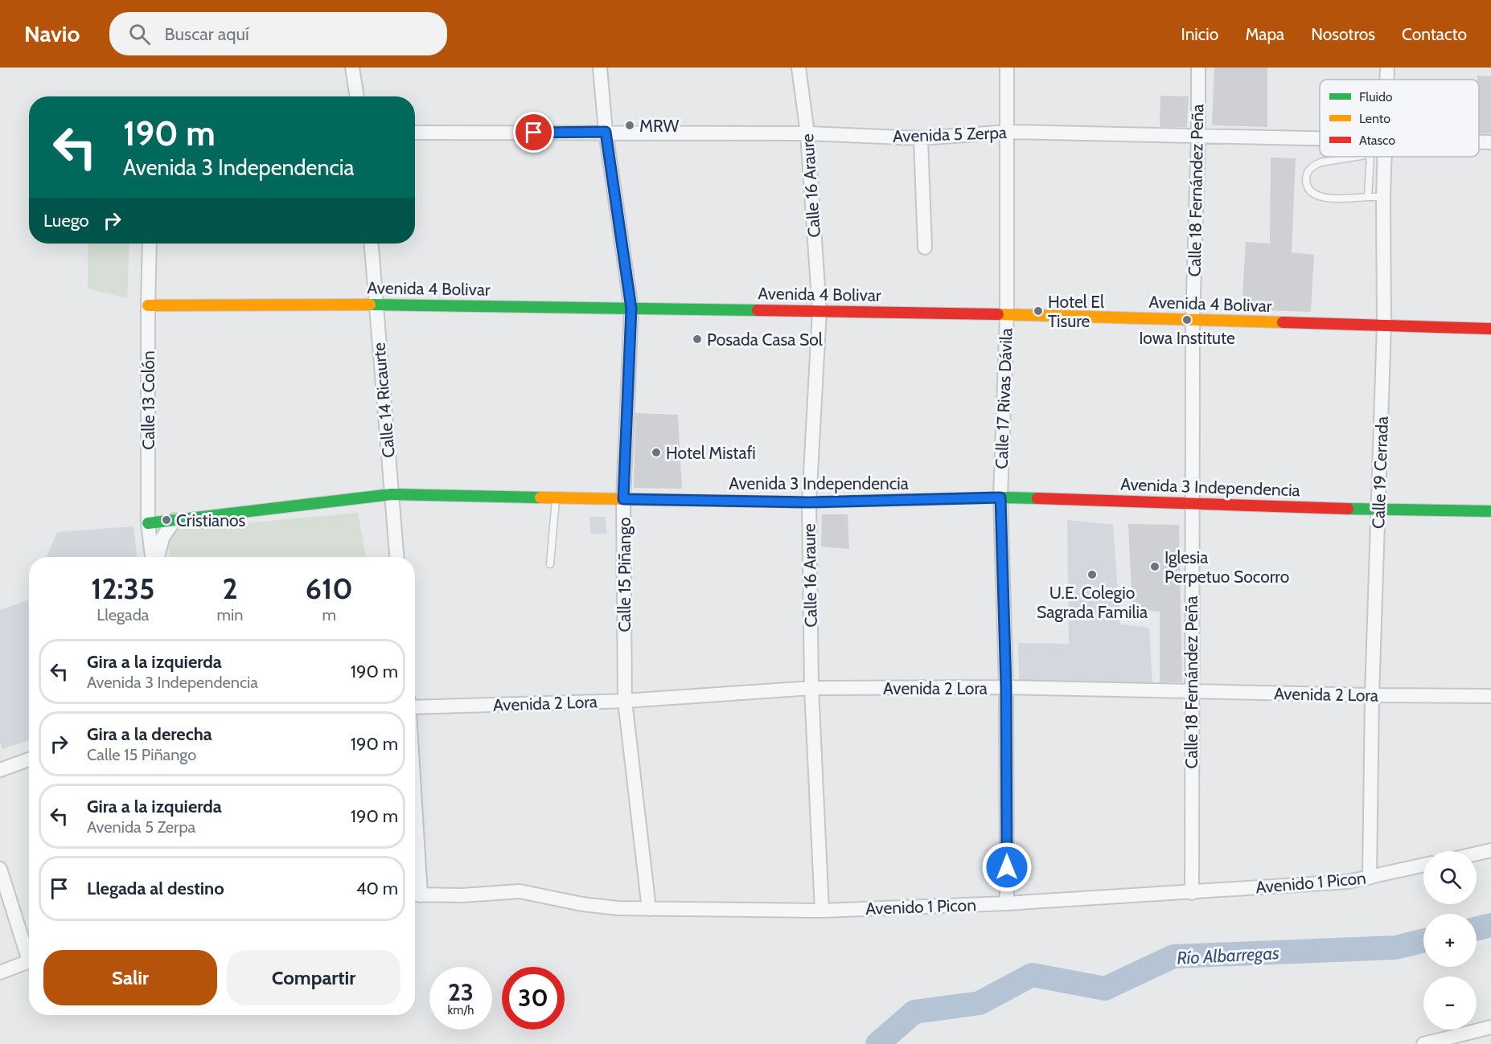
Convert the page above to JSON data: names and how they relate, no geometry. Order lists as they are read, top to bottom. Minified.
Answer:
{"streets":{"street":["Avenida 5 Zerpa","Calle 16 Araure","Calle 18 Fernández Peña","Avenida 4 Bolivar","Calle 17 Rivas Dávila","Calle 13 Colón","Calle 14 Ricaurte","Calle 19 Cerrada","Avenida 3 Independencia","Calle 15 Piñango","Avenida 2 Lora","Avenido 1 Picon"]},"crossings":[["Avenida 5 Zerpa","Calle 16 Araure"],["Avenida 5 Zerpa","Calle 18 Fernández Peña"],["Avenida 5 Zerpa","Calle 17 Rivas Dávila"],["Avenida 5 Zerpa","Calle 15 Piñango"],["Calle 16 Araure","Avenida 4 Bolivar"],["Calle 16 Araure","Avenida 3 Independencia"],["Calle 16 Araure","Avenida 2 Lora"],["Calle 16 Araure","Avenido 1 Picon"],["Calle 18 Fernández Peña","Avenida 4 Bolivar"],["Calle 18 Fernández Peña","Avenida 3 Independencia"],["Calle 18 Fernández Peña","Avenida 2 Lora"],["Calle 18 Fernández Peña","Avenido 1 Picon"],["Avenida 4 Bolivar","Calle 17 Rivas Dávila"],["Avenida 4 Bolivar","Calle 13 Colón"],["Avenida 4 Bolivar","Calle 14 Ricaurte"],["Avenida 4 Bolivar","Calle 19 Cerrada"],["Avenida 4 Bolivar","Calle 15 Piñango"],["Calle 17 Rivas Dávila","Avenida 3 Independencia"],["Calle 17 Rivas Dávila","Avenida 2 Lora"],["Calle 17 Rivas Dávila","Avenido 1 Picon"],["Calle 13 Colón","Avenida 3 Independencia"],["Calle 14 Ricaurte","Avenida 3 Independencia"],["Calle 19 Cerrada","Avenida 3 Independencia"],["Calle 19 Cerrada","Avenida 2 Lora"],["Calle 19 Cerrada","Avenido 1 Picon"],["Avenida 3 Independencia","Calle 15 Piñango"],["Calle 15 Piñango","Avenida 2 Lora"],["Calle 15 Piñango","Avenido 1 Picon"]],"water":["Río Albarregas"],"places":["MRW","Hotel El Tisure","Iowa Institute","Posada Casa Sol","Hotel Mistafi","Cristianos","Iglesia Perpetuo Socorro","U.E. Colegio Sagrada Familia"],"legend":["Fluido","Lento","Atasco"],"page":{"header":"Navio","search":"Buscar aquí","nav":["Inicio","Mapa","Nosotros","Contacto"],"turn":["190 m","Avenida 3 Independencia"],"then":"Luego","eta":["12:35","Llegada","2","min","610","m"],"list":[{"name":"Gira a la izquierda","note":"Avenida 3 Independencia","value":"190 m"},{"name":"Gira a la derecha","note":"Calle 15 Piñango","value":"190 m"},{"name":"Gira a la izquierda","note":"Avenida 5 Zerpa","value":"190 m"},{"name":"Llegada al destino","value":"40 m"}],"map_buttons":["+","−"],"buttons":["Salir","Compartir"],"speed":"23 km/h","limit":"30"}}
